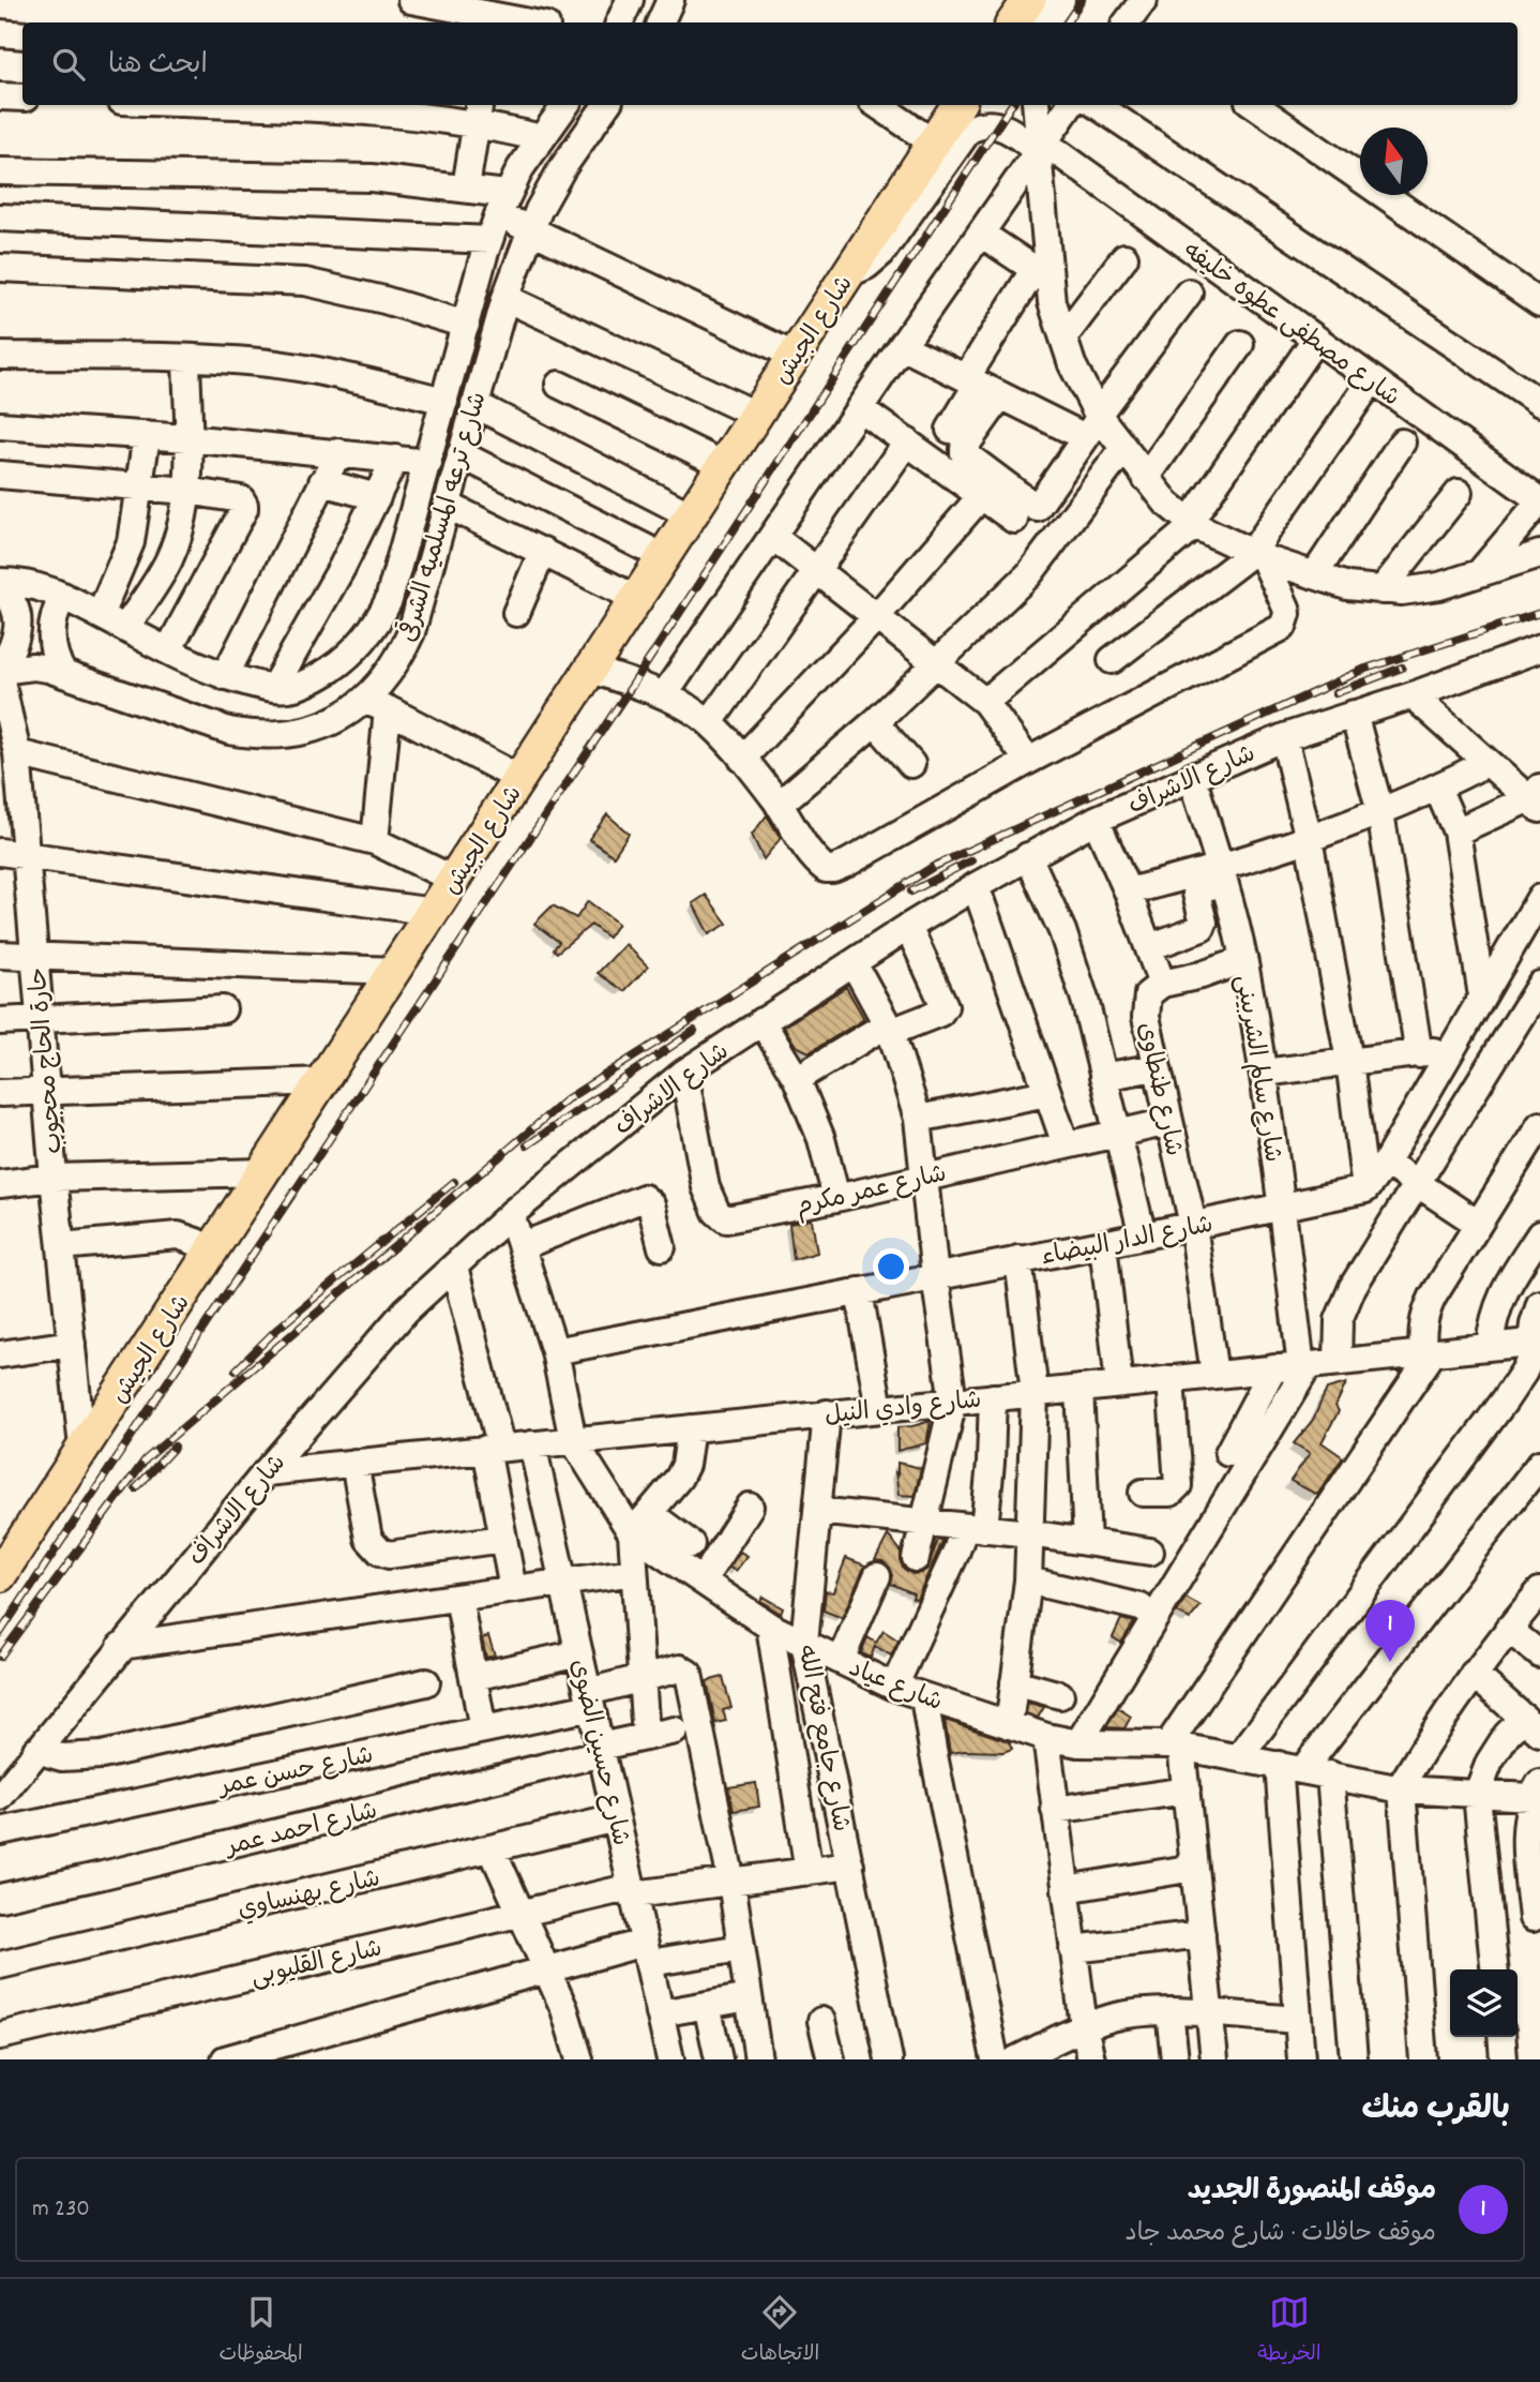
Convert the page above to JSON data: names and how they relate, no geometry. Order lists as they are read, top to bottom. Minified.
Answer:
{"streets":{"main road":["شارع الجيش"],"street":["شارع مصطفى عطوه خليفه","شارع ترعه المسلميه الشرقى","شارع الاشراف","حارة الحاج محجوب","شارع سالم الشربينى","شارع طنطاوى","شارع عمر مكرم","شارع الدار البيضاء","شارع وادي النيل","شارع عياد","شارع جامع فتح الله","شارع حسين الضوى","شارع حسن عمر","شارع احمد عمر","شارع بهنساوي","شارع القليوبى"]},"crossings":[["شارع مصطفى عطوه خليفه","شارع الجيش"],["شارع الجيش","حارة الحاج محجوب"],["شارع ترعه المسلميه الشرقى","حارة الحاج محجوب"],["شارع الاشراف","شارع سالم الشربينى"],["شارع الاشراف","شارع طنطاوى"],["شارع الاشراف","شارع عمر مكرم"],["شارع الاشراف","شارع وادي النيل"],["شارع الاشراف","شارع عياد"],["شارع سالم الشربينى","شارع الدار البيضاء"],["شارع سالم الشربينى","شارع وادي النيل"],["شارع طنطاوى","شارع عمر مكرم"],["شارع طنطاوى","شارع الدار البيضاء"],["شارع طنطاوى","شارع وادي النيل"],["شارع الدار البيضاء","شارع عياد"],["شارع وادي النيل","شارع عياد"],["شارع وادي النيل","شارع جامع فتح الله"],["شارع وادي النيل","شارع حسين الضوى"],["شارع عياد","شارع جامع فتح الله"],["شارع جامع فتح الله","شارع القليوبى"],["شارع حسين الضوى","شارع حسن عمر"],["شارع حسين الضوى","شارع احمد عمر"],["شارع حسين الضوى","شارع بهنساوي"],["شارع حسين الضوى","شارع القليوبى"],["شارع حسن عمر","شارع القليوبى"]],"north":"top","page":{"search":"ابحث هنا","pins":"1","heading":"بالقرب منك","list":[{"mark":"1","name":"موقف المنصورة الجديد","note":"موقف حافلات · شارع محمد جاد","value":"230 m"}],"nav":["الخريطة","الاتجاهات","المحفوظات"]}}
